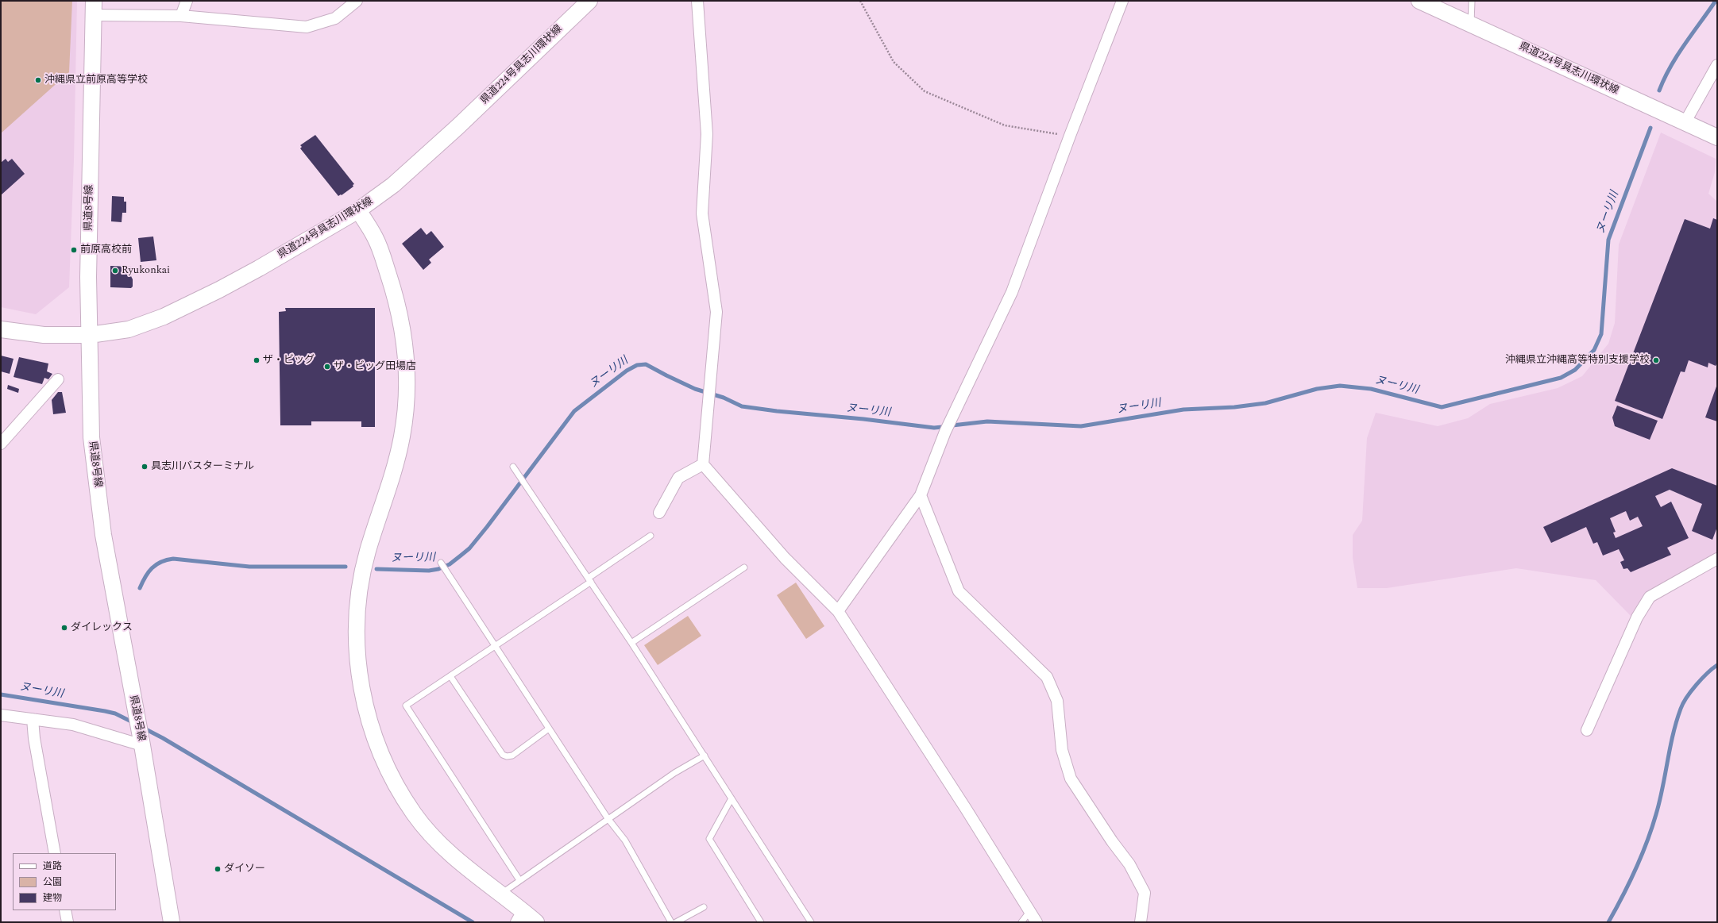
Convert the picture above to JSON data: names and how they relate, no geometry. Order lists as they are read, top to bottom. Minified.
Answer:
{"streets":{"main road":["県道224号具志川環状線","県道8号線"]},"crossings":[["県道224号具志川環状線","県道8号線"]],"water":["ヌーリ川"],"places":["沖縄県立前原高等学校","前原高校前","Ryukonkai","ザ・ビッグ","沖縄県立沖縄高等特別支援学校","ザ・ビッグ田場店","具志川バスターミナル","ダイレックス","ダイソー"],"legend":["道路","公園","建物"]}
